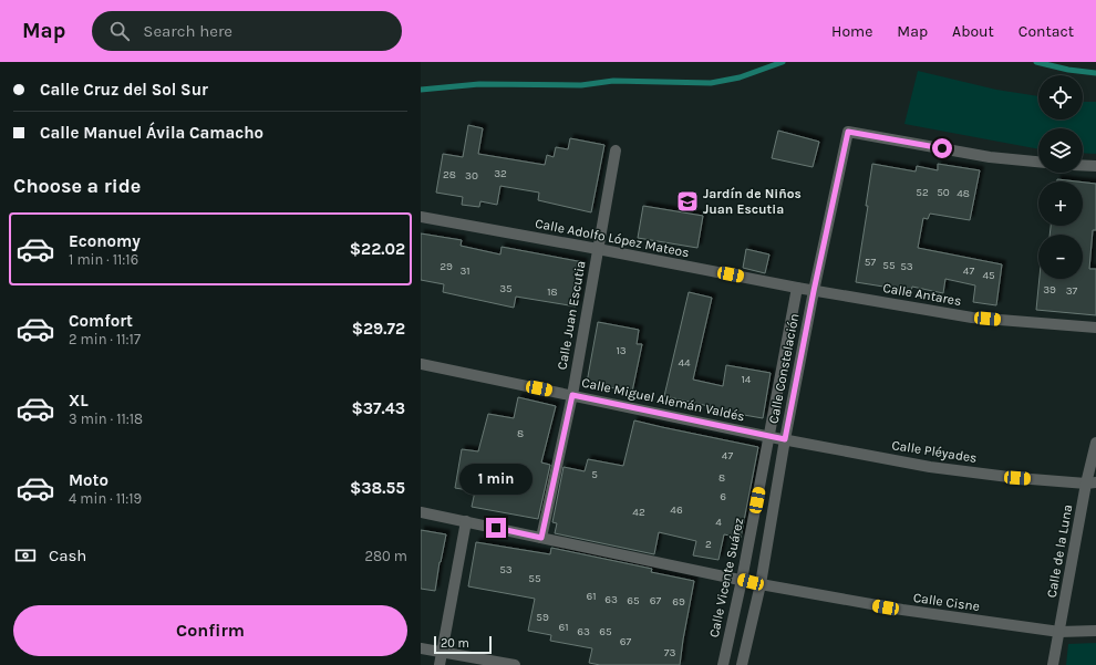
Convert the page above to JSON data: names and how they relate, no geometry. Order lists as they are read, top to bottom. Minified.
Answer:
{"streets":{"street":["Calle Adolfo López Mateos","Calle Antares","Calle Juan Escutia","Calle Constelación","Calle Miguel Alemán Valdés","Calle Pléyades","Calle de la Luna","Calle Vicente Suárez","Calle Cisne"]},"crossings":[["Calle Adolfo López Mateos","Calle Antares"],["Calle Adolfo López Mateos","Calle Juan Escutia"],["Calle Adolfo López Mateos","Calle Vicente Suárez"],["Calle Antares","Calle Constelación"],["Calle Antares","Calle Vicente Suárez"],["Calle Juan Escutia","Calle Miguel Alemán Valdés"],["Calle Juan Escutia","Calle Cisne"],["Calle Constelación","Calle Pléyades"],["Calle Constelación","Calle Cisne"],["Calle Miguel Alemán Valdés","Calle Pléyades"],["Calle Miguel Alemán Valdés","Calle Vicente Suárez"],["Calle Pléyades","Calle de la Luna"],["Calle Pléyades","Calle Vicente Suárez"],["Calle de la Luna","Calle Cisne"],["Calle Vicente Suárez","Calle Cisne"]],"places":{"school or university":["Jardín de Niños Juan Escutia"]},"house_numbers":["32","28","30","52","50","48","57","55","29","53","31","47","45","35","39","37","18","13","44","14","8","47","5","8","6","46","42","4","2","53","55","61","63","65","67","69","59","61","63","65","67","73"],"scale_bar":"20 m","page":{"header":"Map","search":"Search here","nav":["Home","Map","About","Contact"],"banner":["Calle Cruz del Sol Sur","Calle Manuel Ávila Camacho"],"map_buttons":["+","−"],"heading":"Choose a ride","list":[{"name":"Economy","note":"1 min · 11:16","value":"$22.02"},{"name":"Comfort","note":"2 min · 11:17","value":"$29.72"},{"name":"XL","note":"3 min · 11:18","value":"$37.43"},{"name":"Moto","note":"4 min · 11:19","value":"$38.55"}],"bubble":"1 min","pay":["Cash","280 m"],"buttons":"Confirm","scale":"20 m"}}
